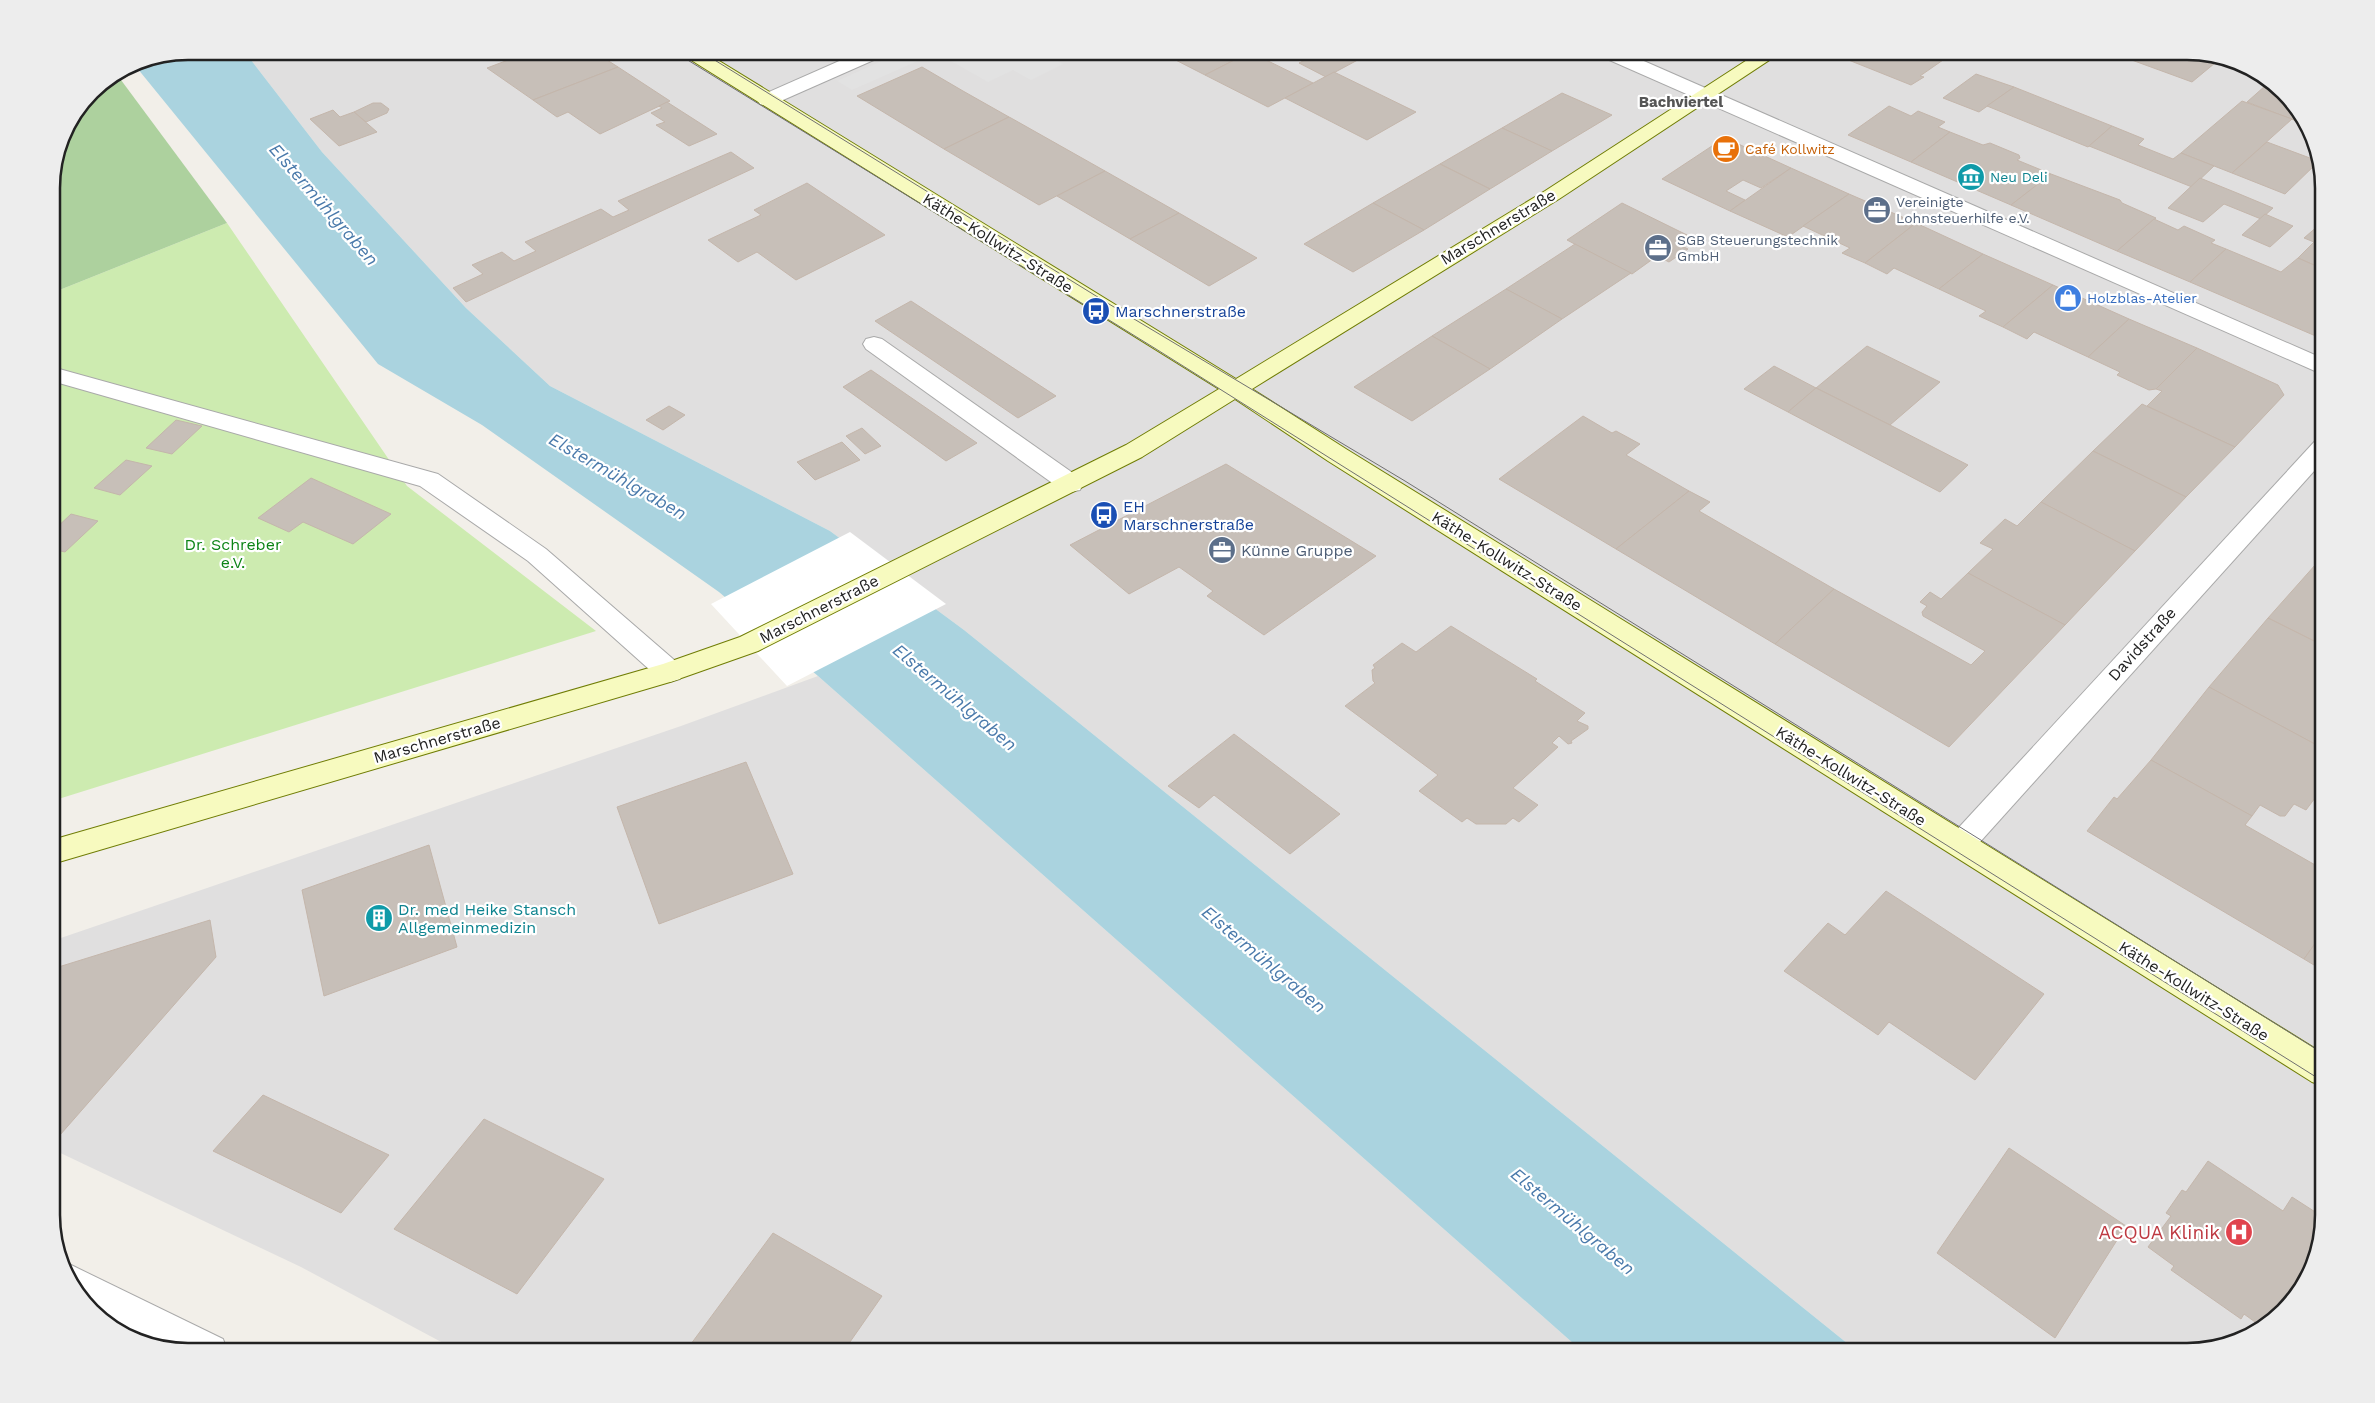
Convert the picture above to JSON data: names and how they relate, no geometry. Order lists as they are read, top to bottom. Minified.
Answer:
{"streets":{"main road":["Marschnerstraße","Käthe-Kollwitz-Straße"],"street":["Davidstraße"]},"crossings":[["Marschnerstraße","Käthe-Kollwitz-Straße"],["Käthe-Kollwitz-Straße","Davidstraße"]],"districts":["Bachviertel"],"water":["Elstermühlgraben"],"parks":["Dr. Schreber e.V."],"places":{"cafe":["Café Kollwitz"],"museum":["Neu Deli"],"office":["Vereinigte Lohnsteuerhilfe e.V.","SGB Steuerungstechnik GmbH","Künne Gruppe"],"shop":["Holzblas-Atelier"],"bus stop":["Marschnerstraße","EH Marschnerstraße"],"building":["Dr. med Heike Stansch Allgemeinmedizin"],"hospital":["ACQUA Klinik"]}}
